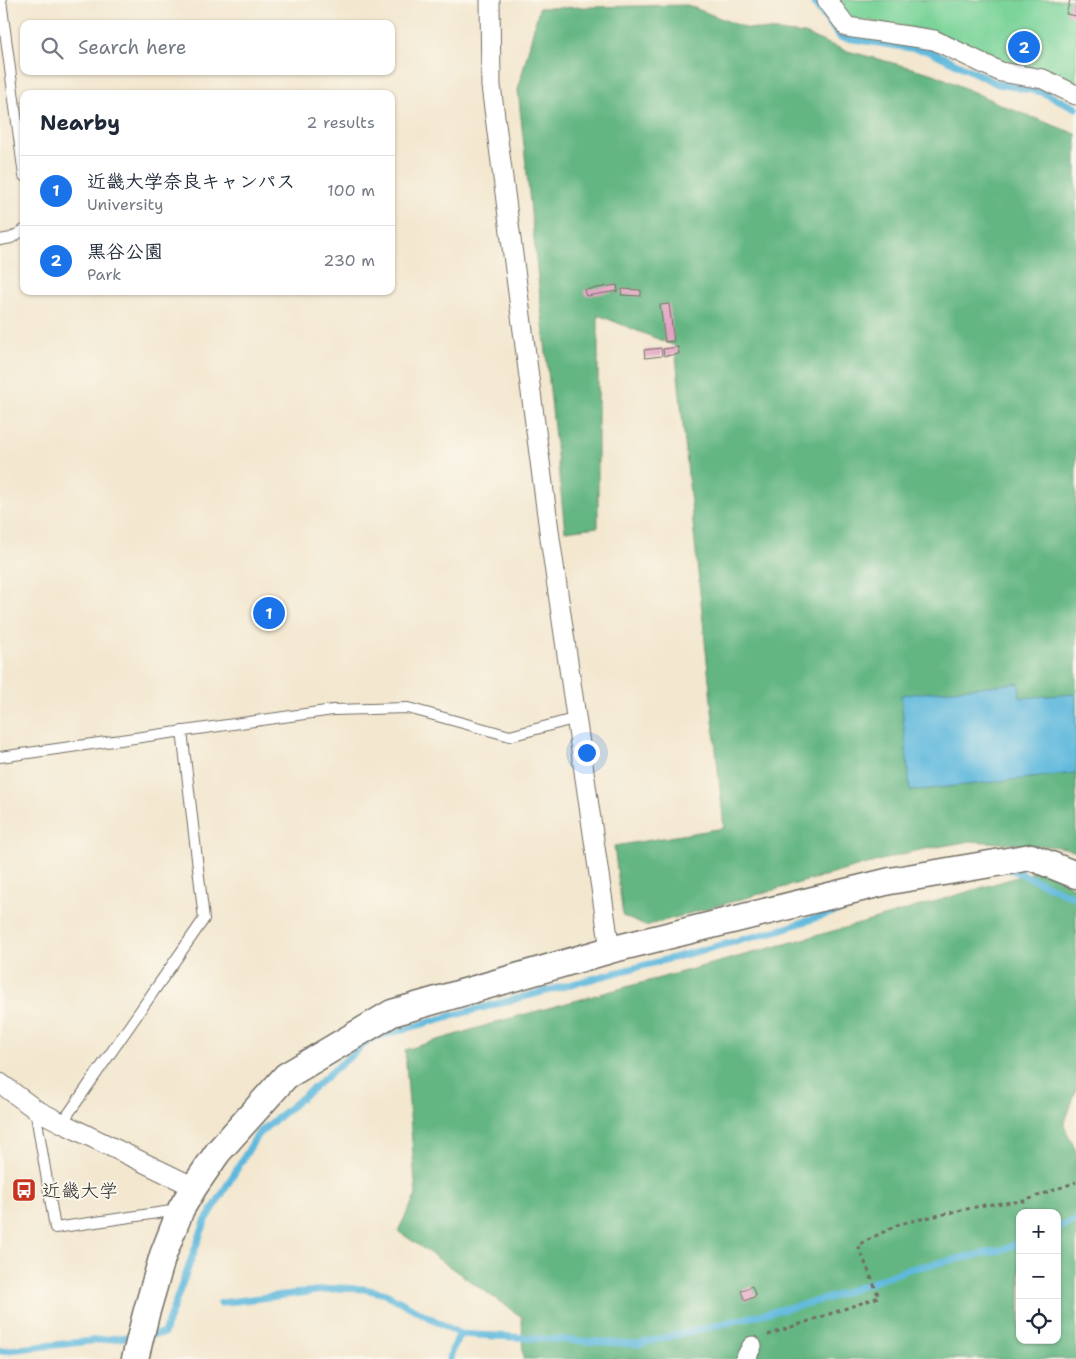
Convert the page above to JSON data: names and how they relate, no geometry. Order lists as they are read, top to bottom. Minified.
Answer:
{"places":{"bus stop":["近畿大学"]},"page":{"search":"Search here","pins":["2","1"],"heading":["Nearby","2 results"],"list":[{"mark":"1","name":"近畿大学奈良キャンパス","note":"University","value":"100 m"},{"mark":"2","name":"黒谷公園","note":"Park","value":"230 m"}],"map_buttons":["+","−"]}}
